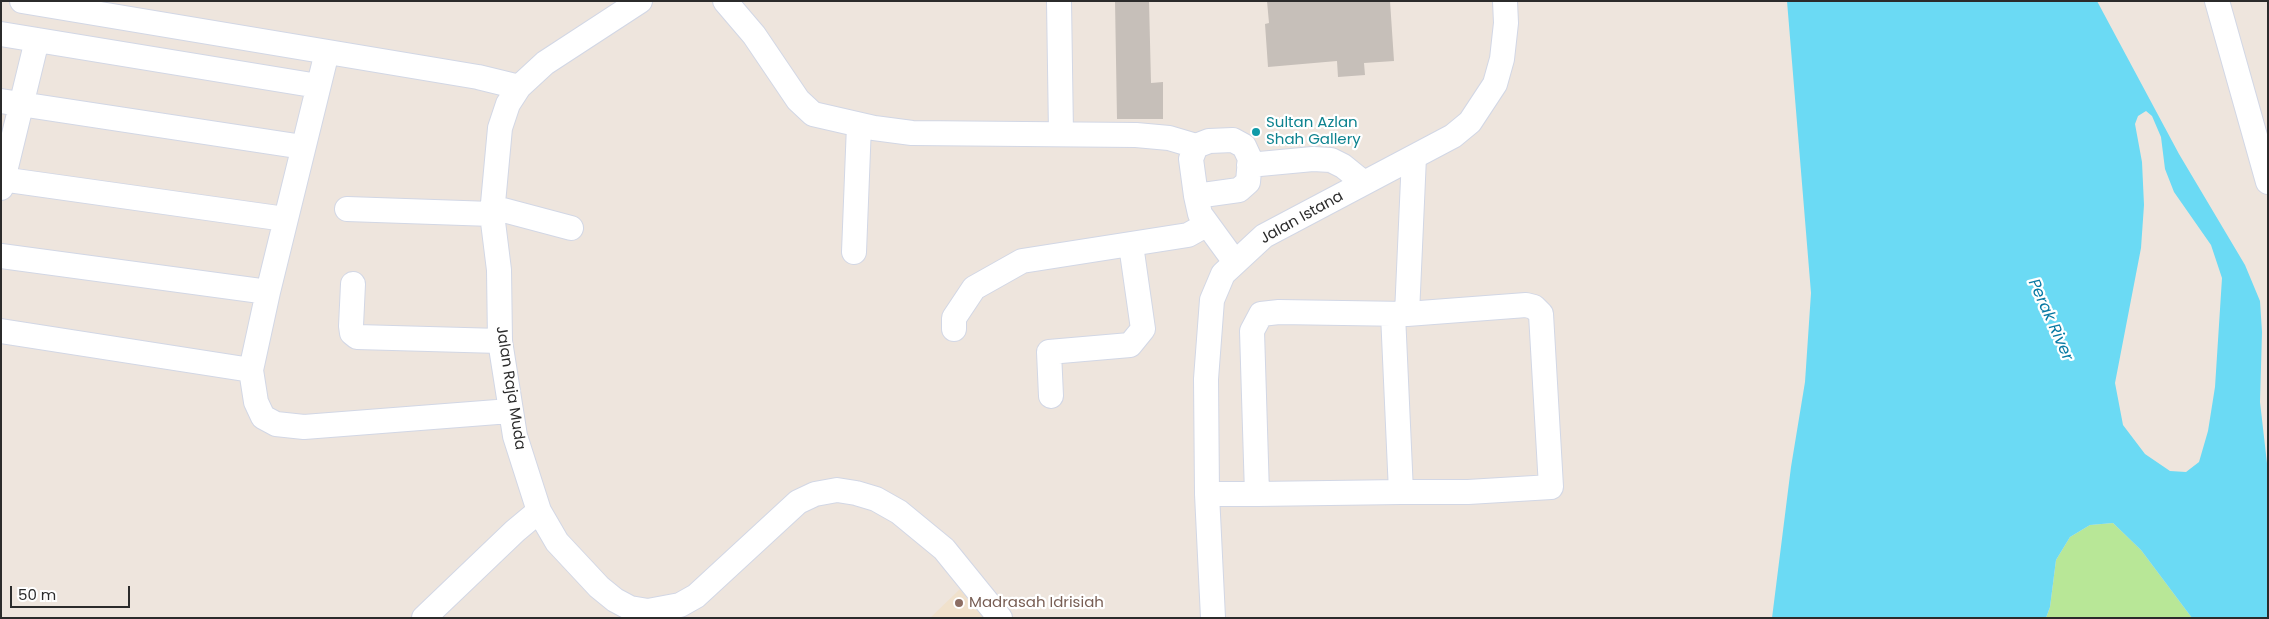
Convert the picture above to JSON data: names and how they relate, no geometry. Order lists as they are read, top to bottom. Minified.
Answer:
{"streets":{"street":["Jalan Istana","Jalan Raja Muda"]},"water":["Perak River"],"places":["Sultan Azlan Shah Gallery","Madrasah Idrisiah"],"scale_bar":"50 m"}
